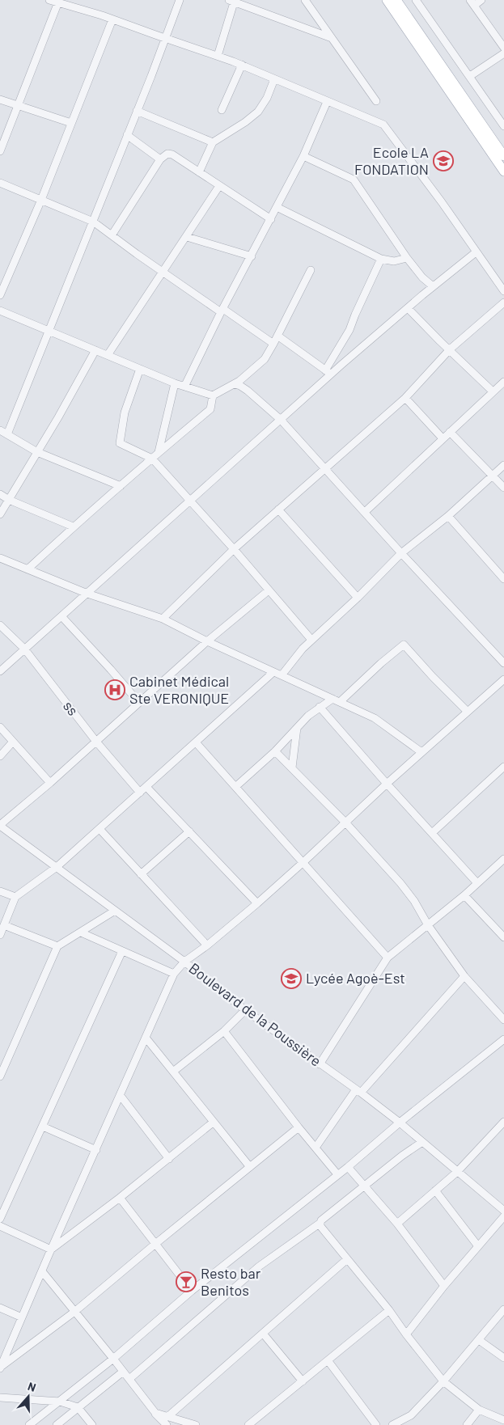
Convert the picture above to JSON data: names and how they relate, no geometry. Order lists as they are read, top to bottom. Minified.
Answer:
{"streets":{"street":["ss","Boulevard de la Poussière"]},"places":{"school or university":["Ecole LA FONDATION","Lycée Agoè-Est"],"hospital":["Cabinet Médical Ste VERONIQUE"],"bar":["Resto bar Benitos"]},"north":"top"}
